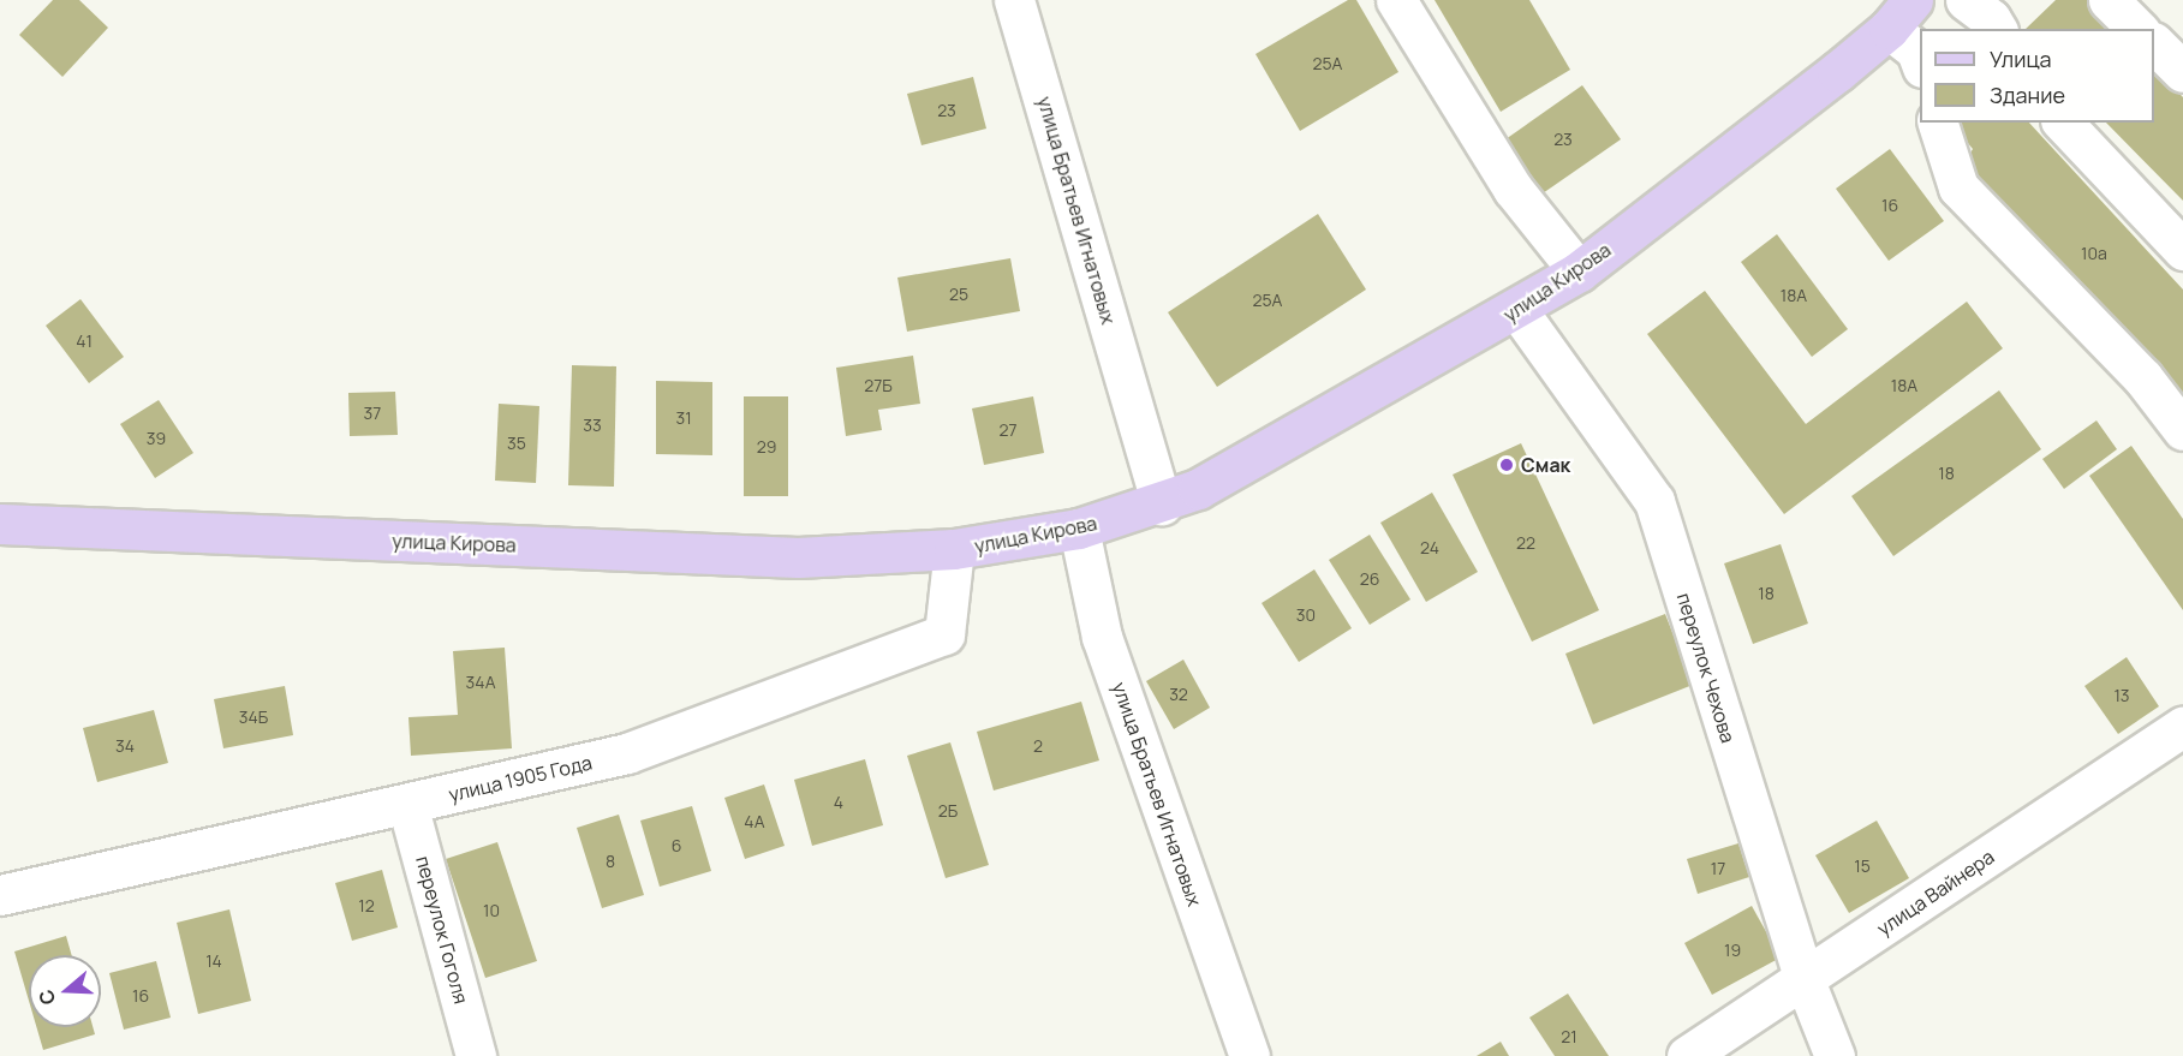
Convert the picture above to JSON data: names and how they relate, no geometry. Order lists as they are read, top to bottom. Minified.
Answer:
{"streets":{"main road":["улица Кирова"],"street":["улица Братьев Игнатовых","переулок Чехова","улица 1905 Года","улица Вайнера","переулок Гоголя"]},"crossings":[["улица Братьев Игнатовых","улица Кирова"],["улица Кирова","переулок Чехова"],["улица Кирова","улица 1905 Года"],["переулок Чехова","улица Вайнера"],["улица 1905 Года","переулок Гоголя"]],"places":["Смак"],"house_numbers":["25А","23","23","16","10а","25","18А","25А","41","27Б","18А","37","31","33","27","39","35","29","18","22","24","26","18","30","34А","32","13","34Б","34","2","4","2Б","4А","6","8","15","17","12","10","19","14","16","21"],"legend":["Улица","Здание"],"north":"left"}
